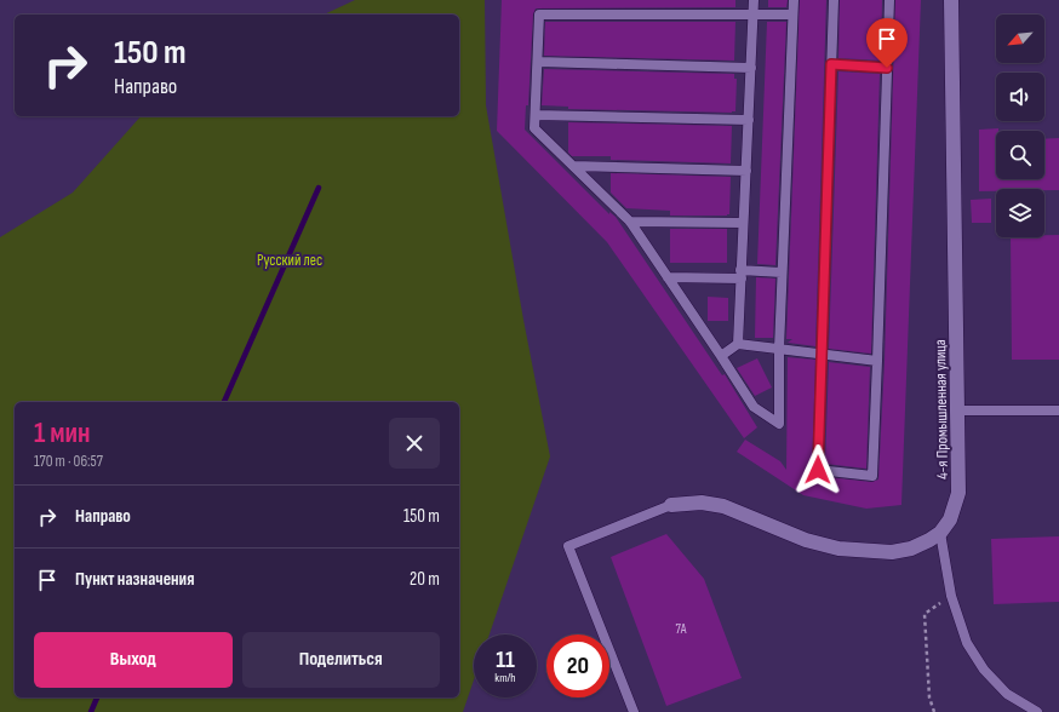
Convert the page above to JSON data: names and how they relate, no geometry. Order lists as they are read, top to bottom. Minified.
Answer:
{"streets":{"street":["4-я Промышленная улица"]},"parks":["Русский лес"],"house_numbers":["7А"],"north":"bottom left","page":{"turn":["150 m","Направо"],"heading":["1 мин","170 m · 06:57"],"list":[{"name":"Направо","value":"150 m"},{"name":"Пункт назначения","value":"20 m"}],"buttons":["Выход","Поделиться"],"speed":"11 km/h","limit":"20"}}
